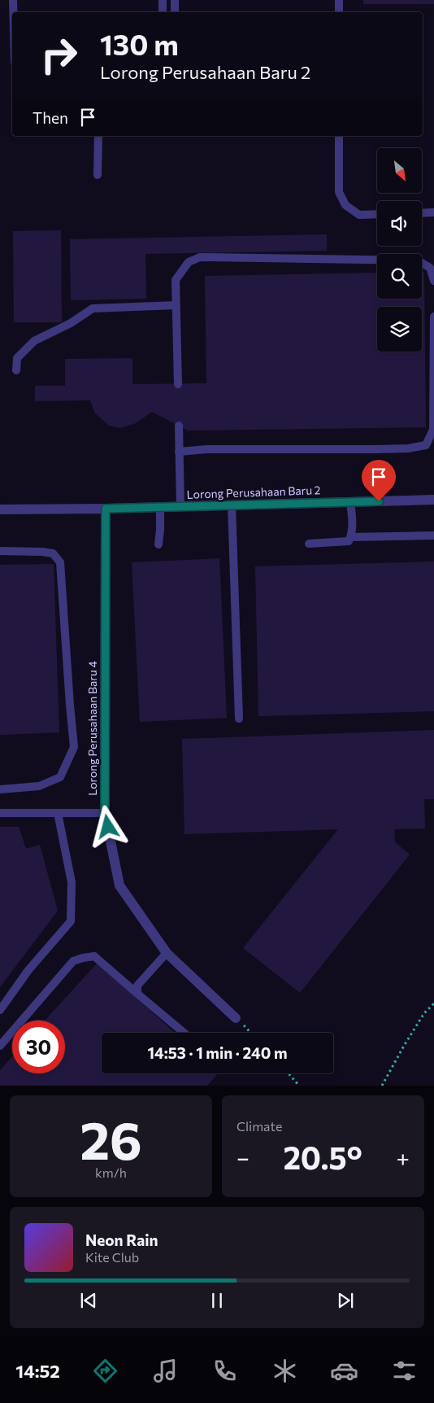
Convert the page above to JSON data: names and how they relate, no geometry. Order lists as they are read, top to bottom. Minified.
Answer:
{"streets":{"street":["Lorong Perusahaan Baru 2","Lorong Perusahaan Baru 4"]},"crossings":[["Lorong Perusahaan Baru 2","Lorong Perusahaan Baru 4"]],"north":"bottom right","page":{"turn":["130 m","Lorong Perusahaan Baru 2"],"then":"Then","limit":"30","trip":"14:53 · 1 min · 240 m","tile":[["26","km/h"],"Climate"],"heat":["−","20.5°","+"],"song":["Neon Rain","Kite Club"],"tabs":"14:52"}}
